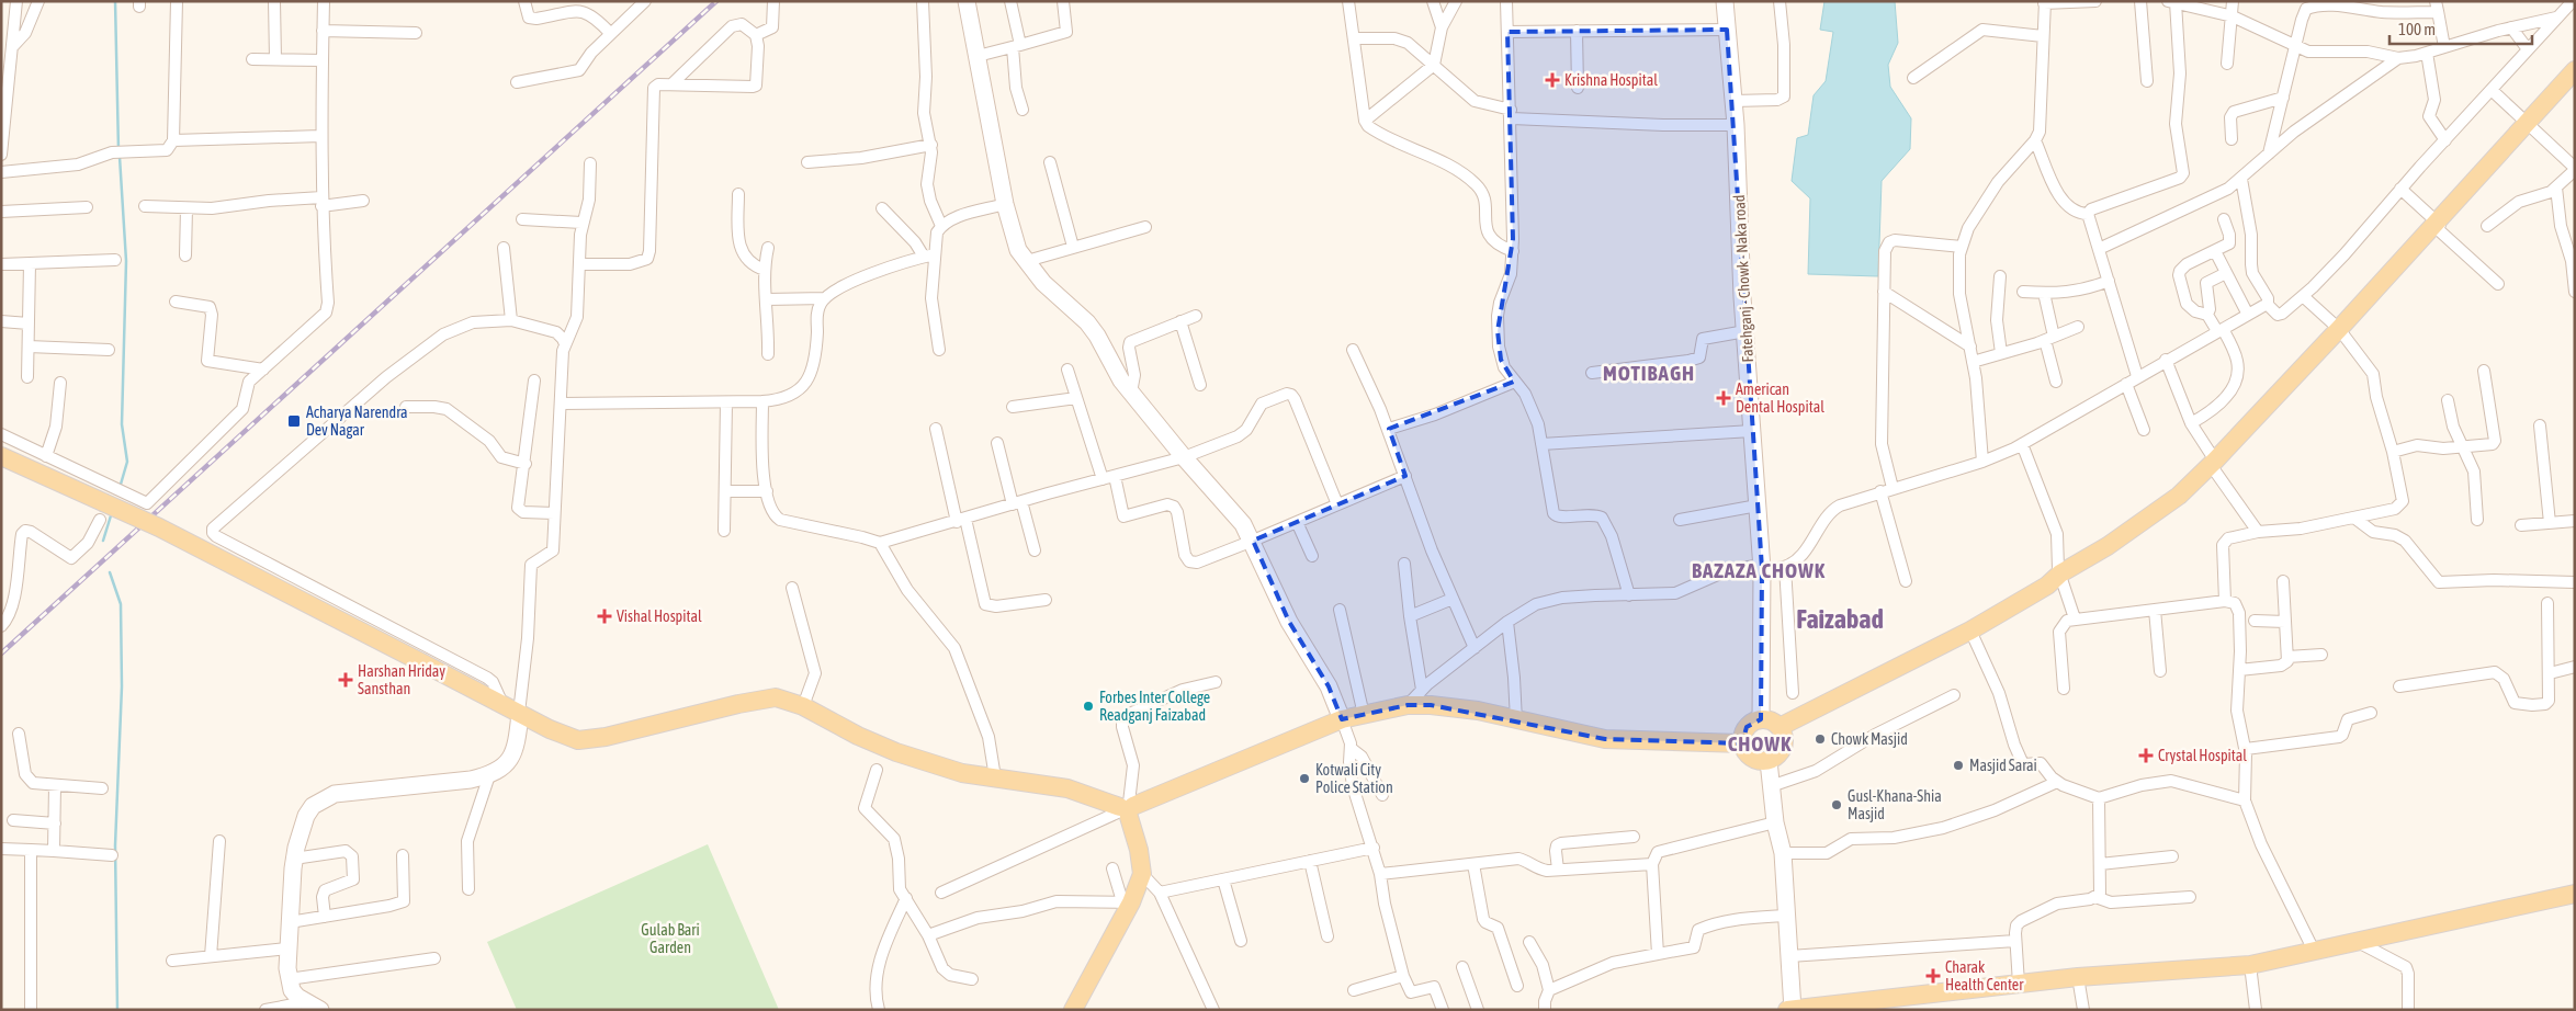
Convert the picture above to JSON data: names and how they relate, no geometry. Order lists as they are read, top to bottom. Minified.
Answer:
{"streets":{"street":["Fatehganj - Chowk - Naka road"]},"districts":["MOTIBAGH","BAZAZA CHOWK","Faizabad","CHOWK"],"parks":["Gulab Bari Garden"],"places":{"health":["Krishna Hospital","American Dental Hospital","Vishal Hospital","Harshan Hriday Sansthan","Crystal Hospital","Charak Health Center"],"transit":["Acharya Narendra Dev Nagar"],"other":["Forbes Inter College Readganj Faizabad","Chowk Masjid","Masjid Sarai","Kotwali City Police Station","Gusl-Khana-Shia Masjid"]},"scale_bar":"100 m"}
